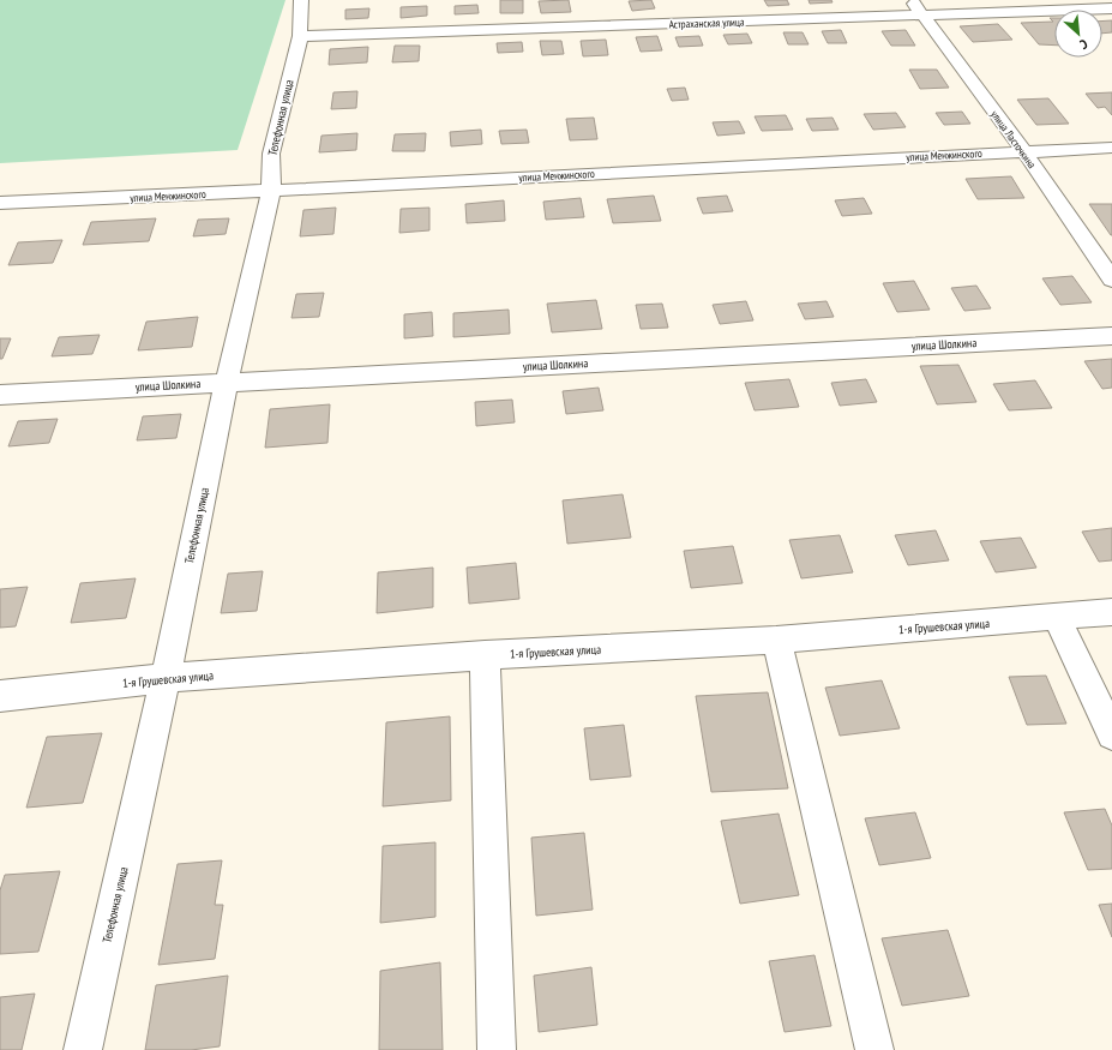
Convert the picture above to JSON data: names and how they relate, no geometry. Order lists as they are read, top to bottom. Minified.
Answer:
{"streets":{"street":["Астраханская улица","Телефонная улица","улица Ласточкина","улица Менжинского","улица Шолкина","1-я Грушевская улица"]},"crossings":[["Астраханская улица","Телефонная улица"],["Астраханская улица","улица Ласточкина"],["Телефонная улица","улица Менжинского"],["Телефонная улица","улица Шолкина"],["Телефонная улица","1-я Грушевская улица"],["улица Ласточкина","улица Менжинского"]],"north":"bottom right"}
